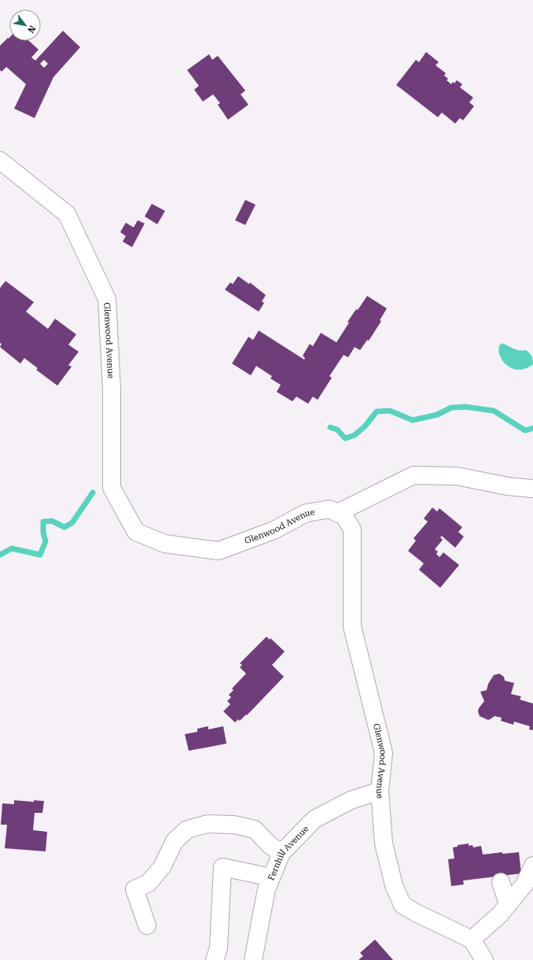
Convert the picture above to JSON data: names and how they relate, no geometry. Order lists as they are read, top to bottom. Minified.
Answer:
{"streets":{"street":["Glenwood Avenue","Fernhill Avenue"]},"crossings":[["Glenwood Avenue","Fernhill Avenue"]],"north":"bottom right"}
